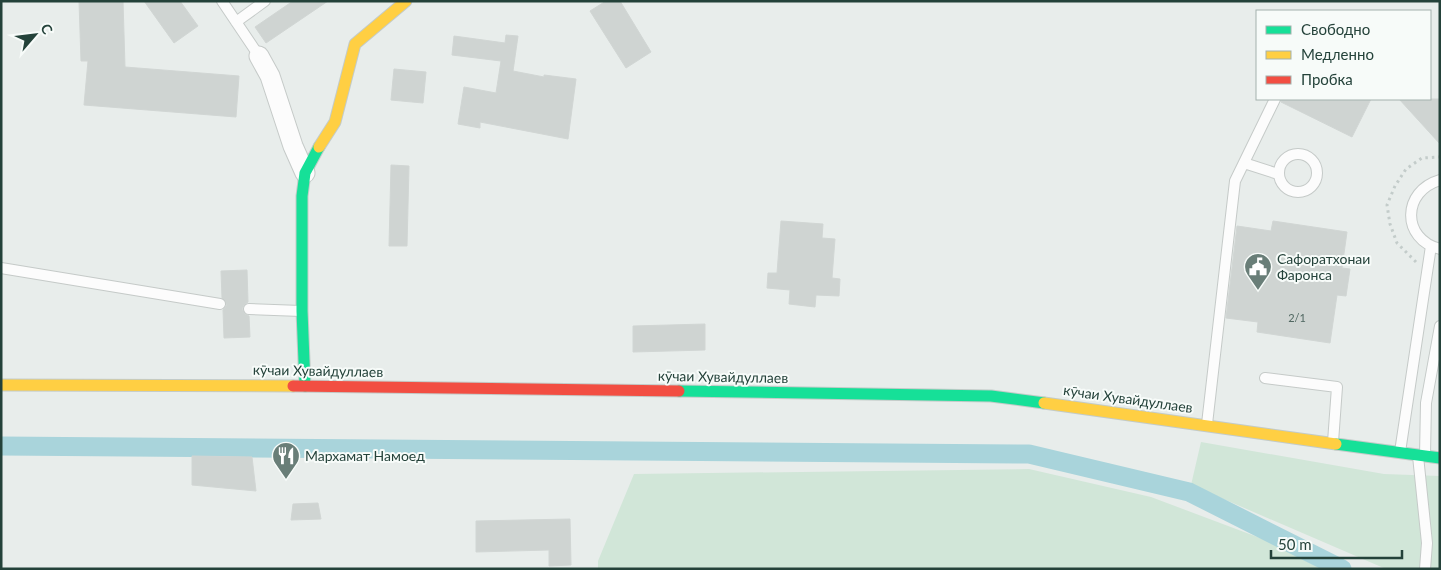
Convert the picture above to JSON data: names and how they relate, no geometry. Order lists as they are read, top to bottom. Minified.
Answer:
{"streets":{"street":["кӯчаи Хувайдуллаев"]},"places":{"public building":["Сафоратхонаи Фаронса"],"restaurant":["Мархамат Намоед"]},"house_numbers":["2/1"],"legend":["Свободно","Медленно","Пробка"],"scale_bar":"50 m","north":"top right"}
